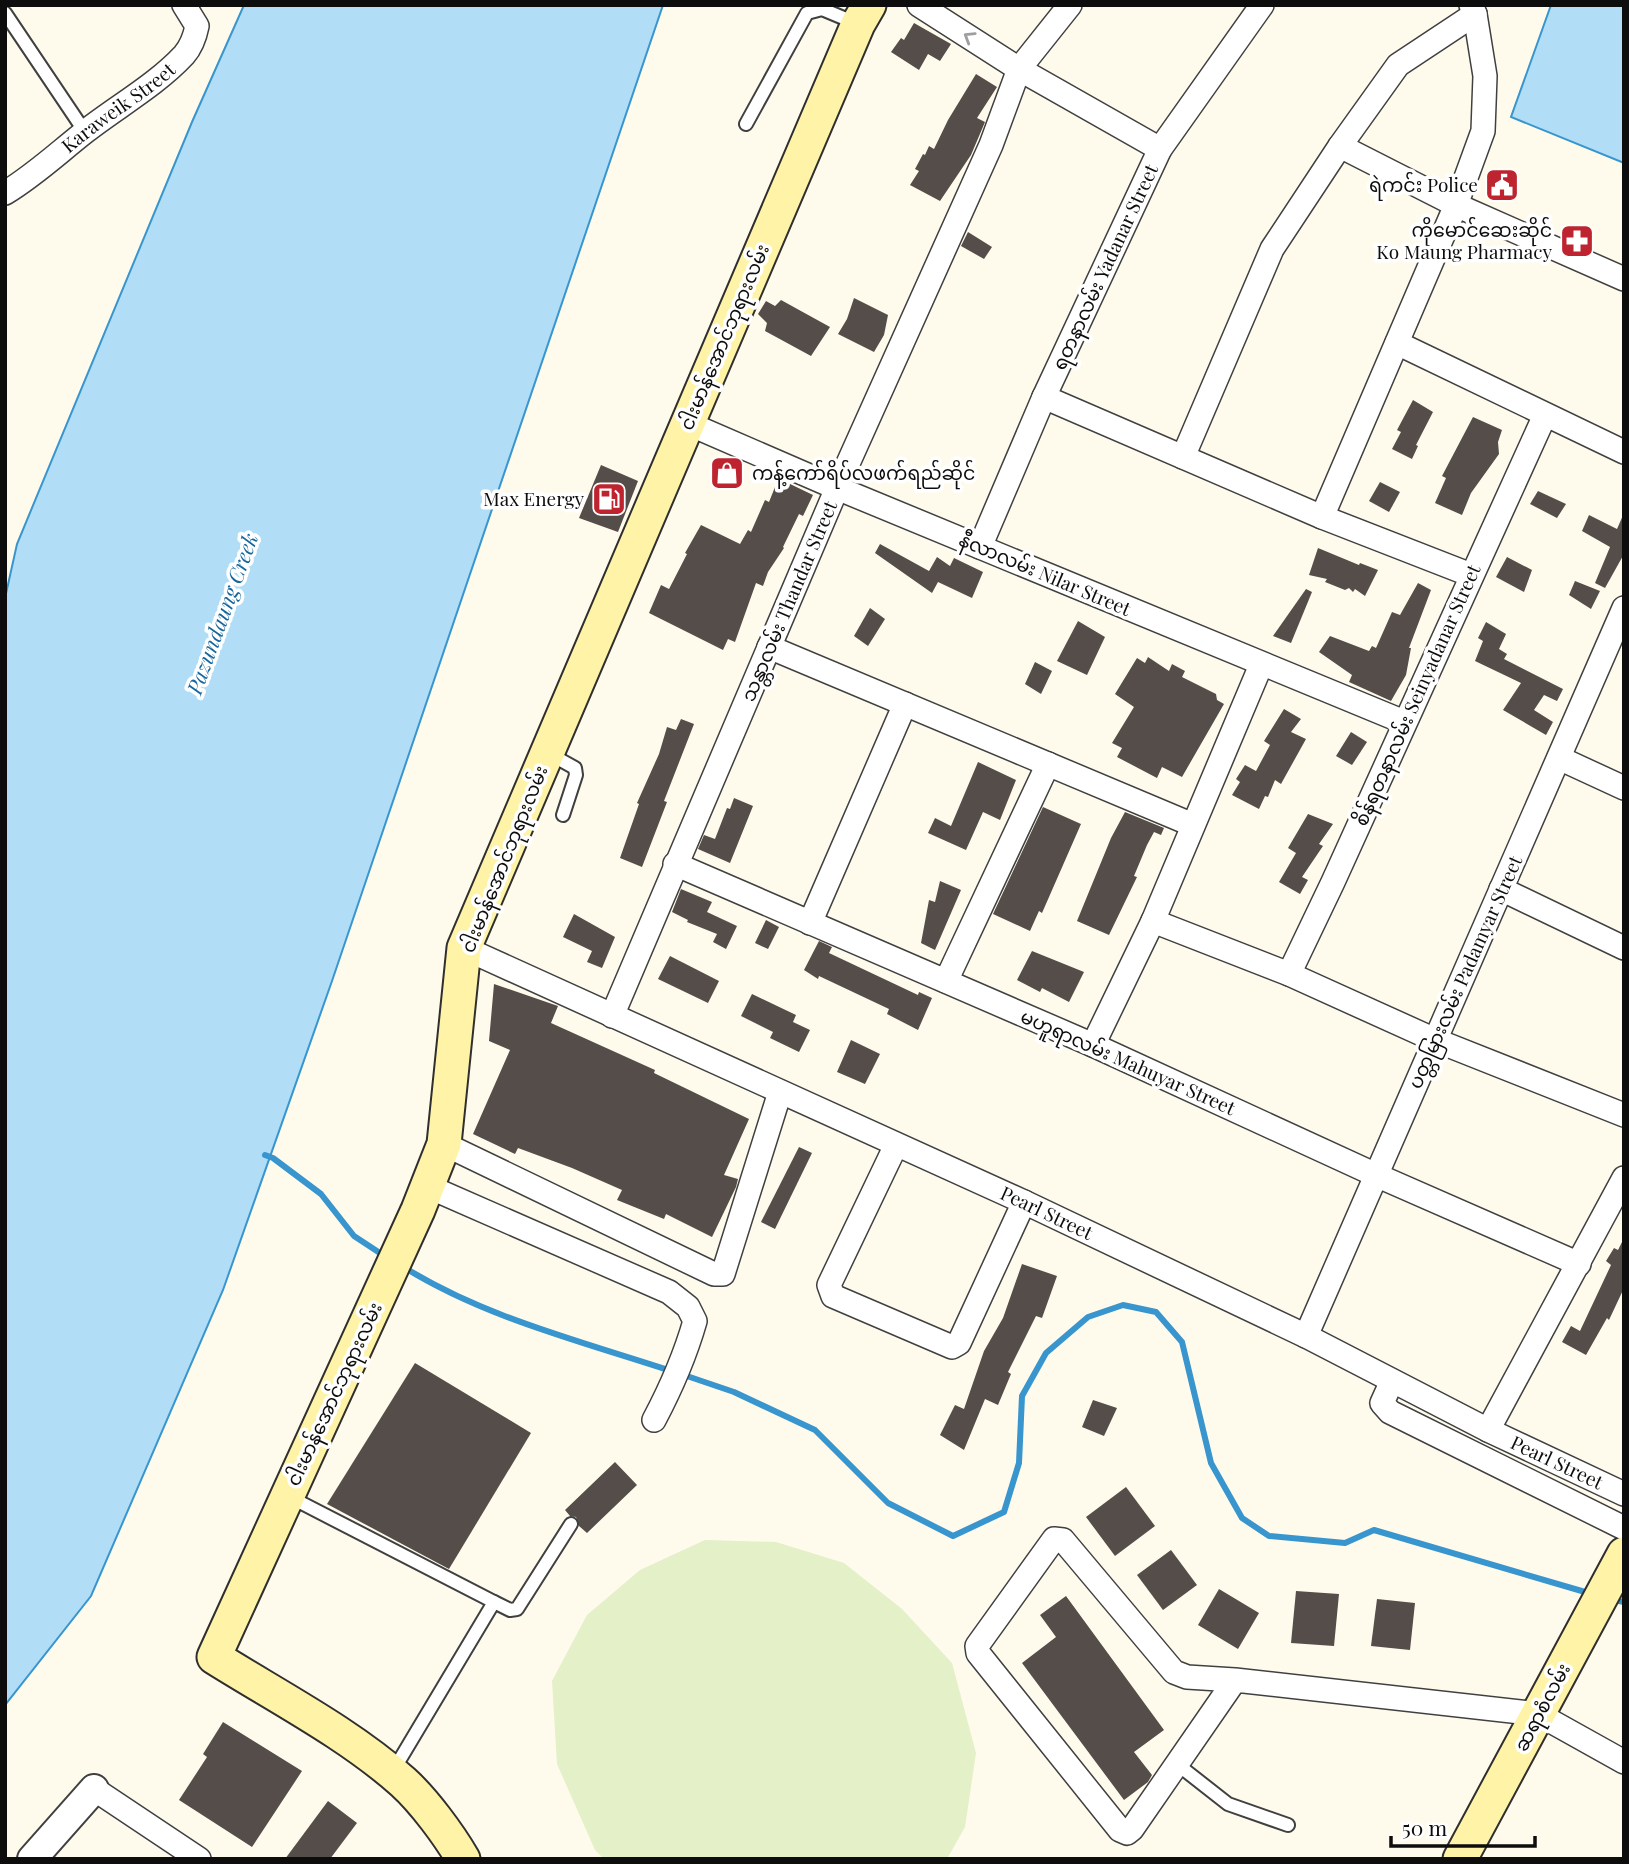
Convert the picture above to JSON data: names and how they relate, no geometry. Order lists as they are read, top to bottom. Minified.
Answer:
{"streets":{"main road":["ငါးမာန်အောင်ဘုရားလမ်း","ဆရာစံလမ်း"],"street":["Karaweik Street","ရတနာလမ်း Yadanar Street","နီလာလမ်း Nilar Street","သန္တာလမ်း Thandar Street","စိန်ရတနာလမ်း Seinyadanar Street","ပတ္တမြားလမ်း Padamyar Street","မဟူရာလမ်း Mahuyar Street","Pearl Street"]},"crossings":[["ရတနာလမ်း Yadanar Street","နီလာလမ်း Nilar Street"],["ငါးမာန်အောင်ဘုရားလမ်း","နီလာလမ်း Nilar Street"],["ငါးမာန်အောင်ဘုရားလမ်း","Pearl Street"],["နီလာလမ်း Nilar Street","သန္တာလမ်း Thandar Street"],["နီလာလမ်း Nilar Street","စိန်ရတနာလမ်း Seinyadanar Street"],["သန္တာလမ်း Thandar Street","မဟူရာလမ်း Mahuyar Street"],["သန္တာလမ်း Thandar Street","Pearl Street"],["ပတ္တမြားလမ်း Padamyar Street","မဟူရာလမ်း Mahuyar Street"],["ပတ္တမြားလမ်း Padamyar Street","Pearl Street"]],"water":["Pazundaung Creek"],"places":{"public building":["ရဲကင်း Police"],"pharmacy":["ကိုမောင်ဆေးဆိုင် Ko Maung Pharmacy"],"shop":["ကန့်ကော်ရိပ်လဖက်ရည်ဆိုင်"],"fuel station":["Max Energy"]},"scale_bar":"50 m"}
